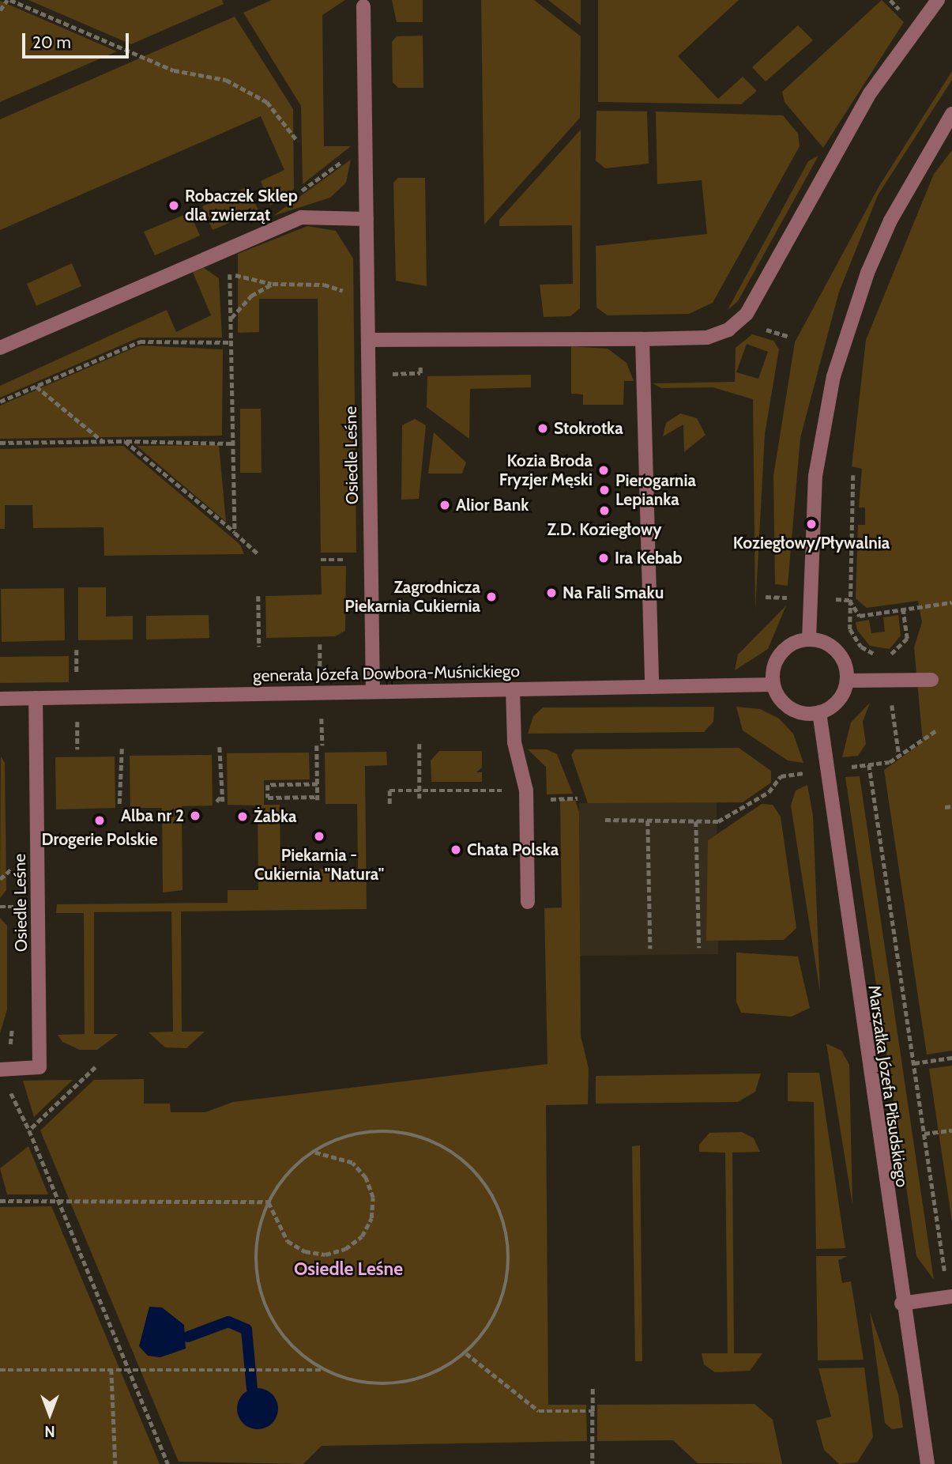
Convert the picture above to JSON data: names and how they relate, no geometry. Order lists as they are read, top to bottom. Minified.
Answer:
{"streets":{"street":["Osiedle Leśne","generała Józefa Dowbora-Muśnickiego","Marszałka Józefa Piłsudskiego"]},"crossings":[["Osiedle Leśne","generała Józefa Dowbora-Muśnickiego"],["generała Józefa Dowbora-Muśnickiego","Marszałka Józefa Piłsudskiego"]],"districts":["Osiedle Leśne"],"places":["Robaczek Sklep dla zwierząt","Stokrotka","Kozia Broda Fryzjer Męski","Pierogarnia Lepianka","Alior Bank","Z.D. Koziegłowy","Koziegłowy/Pływalnia","Ira Kebab","Na Fali Smaku","Zagrodnicza Piekarnia Cukiernia","Alba nr 2","Żabka","Drogerie Polskie","Piekarnia - Cukiernia \"Natura\"","Chata Polska"],"scale_bar":"20 m","north":"bottom"}
